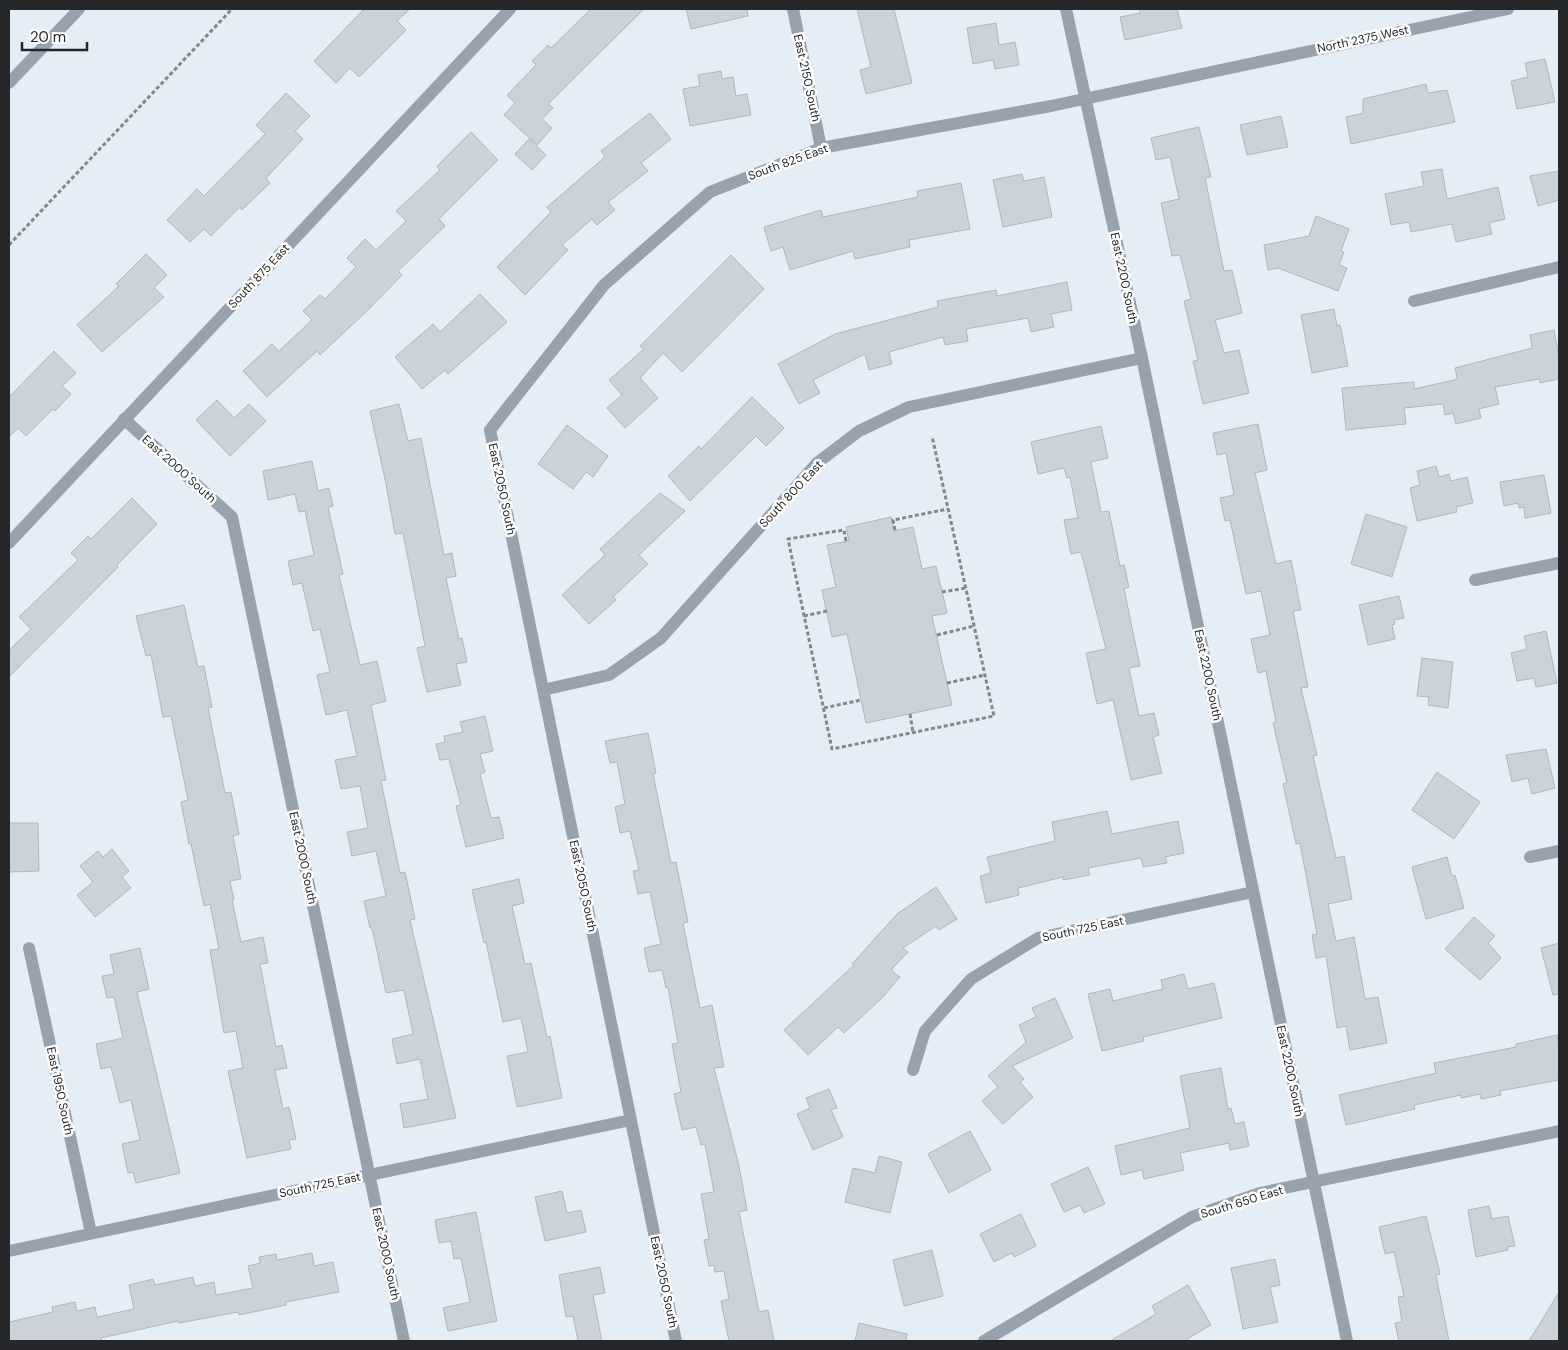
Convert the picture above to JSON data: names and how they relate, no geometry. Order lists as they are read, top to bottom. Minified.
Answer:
{"streets":{"street":["North 2375 West","East 2150 South","South 825 East","South 875 East","East 2200 South","East 2000 South","East 2050 South","South 800 East","South 725 East","East 1950 South","South 650 East"]},"crossings":[["North 2375 West","South 825 East"],["East 2150 South","South 825 East"],["South 825 East","East 2200 South"],["South 825 East","East 2050 South"],["South 875 East","East 2000 South"],["East 2200 South","South 800 East"],["East 2200 South","South 725 East"],["East 2200 South","South 650 East"],["East 2000 South","South 725 East"],["East 2050 South","South 800 East"],["East 2050 South","South 725 East"],["South 725 East","East 1950 South"]],"scale_bar":"20 m"}
